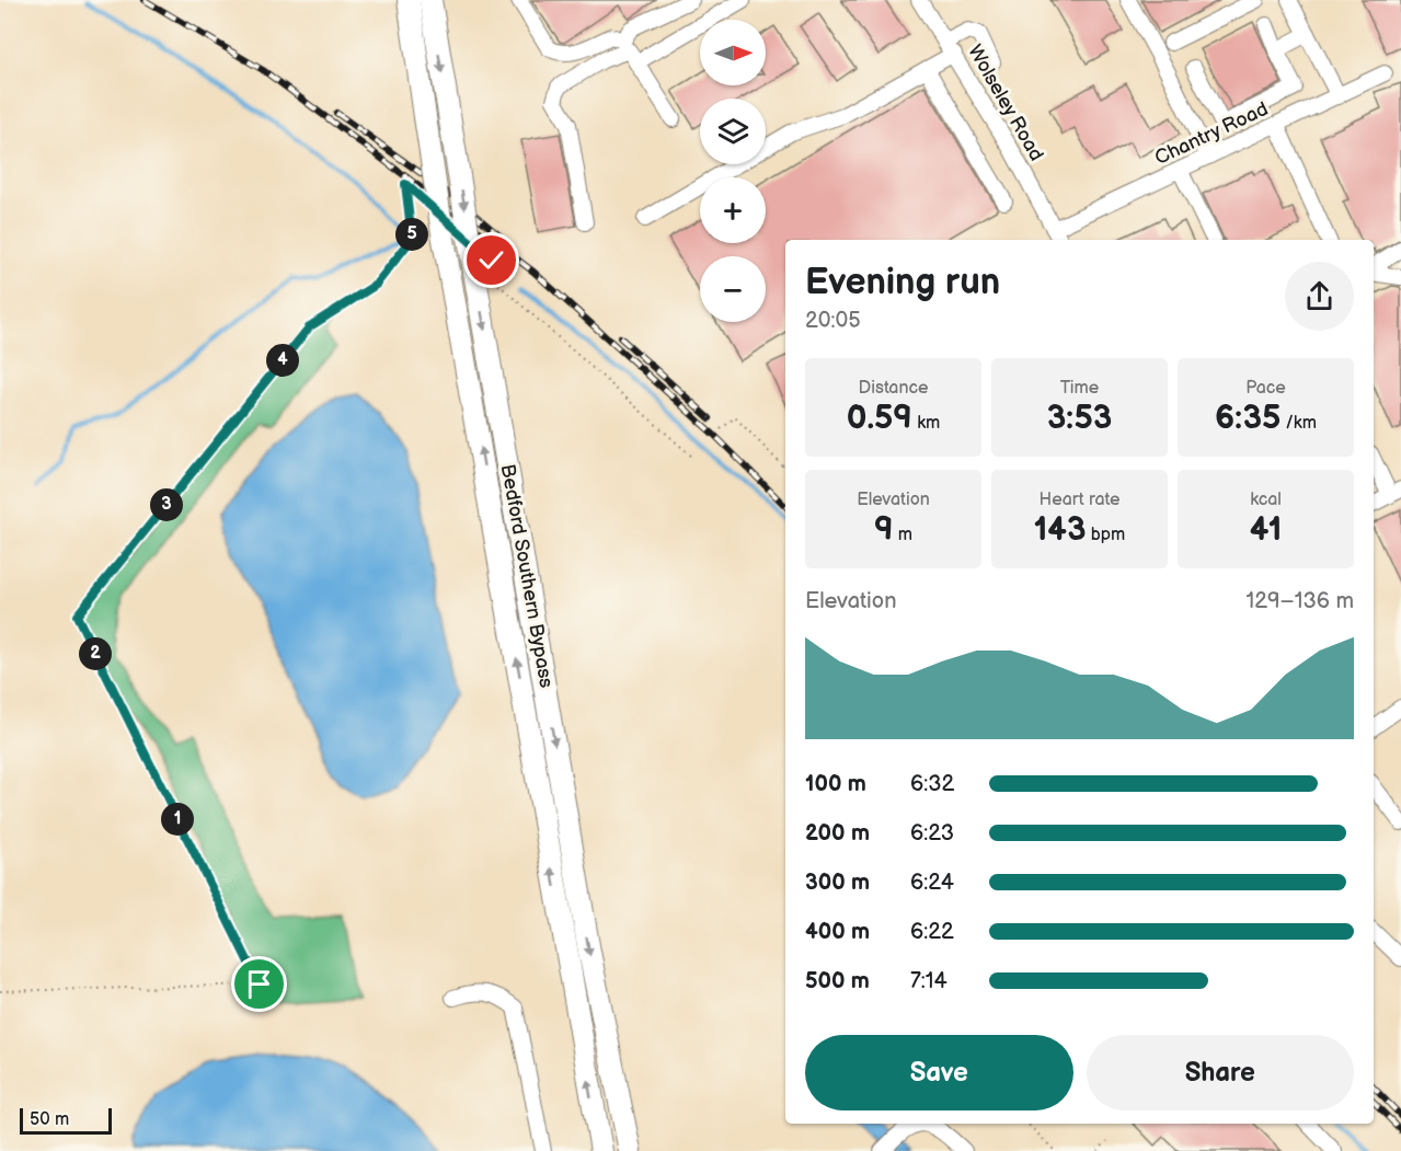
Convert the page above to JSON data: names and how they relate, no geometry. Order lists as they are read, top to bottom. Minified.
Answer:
{"streets":{"highway":["Bedford Southern Bypass"],"street":["Wolseley Road","Chantry Road"]},"crossings":[["Wolseley Road","Chantry Road"]],"scale_bar":"50 m","north":"right","page":{"map_buttons":["+","−"],"pins":["5","4","3","2","1"],"heading":["Evening run","20:05"],"stats":[["Distance","0.59 km"],["Time","3:53"],["Pace","6:35 /km"],["Elevation","9 m"],["Heart rate","143 bpm"],["kcal","41"]],"chart":["Elevation","129–136 m"],"list":[{"name":"100 m","note":"6:32"},{"name":"200 m","note":"6:23"},{"name":"300 m","note":"6:24"},{"name":"400 m","note":"6:22"},{"name":"500 m","note":"7:14"}],"buttons":["Save","Share"],"scale":"50 m"}}
